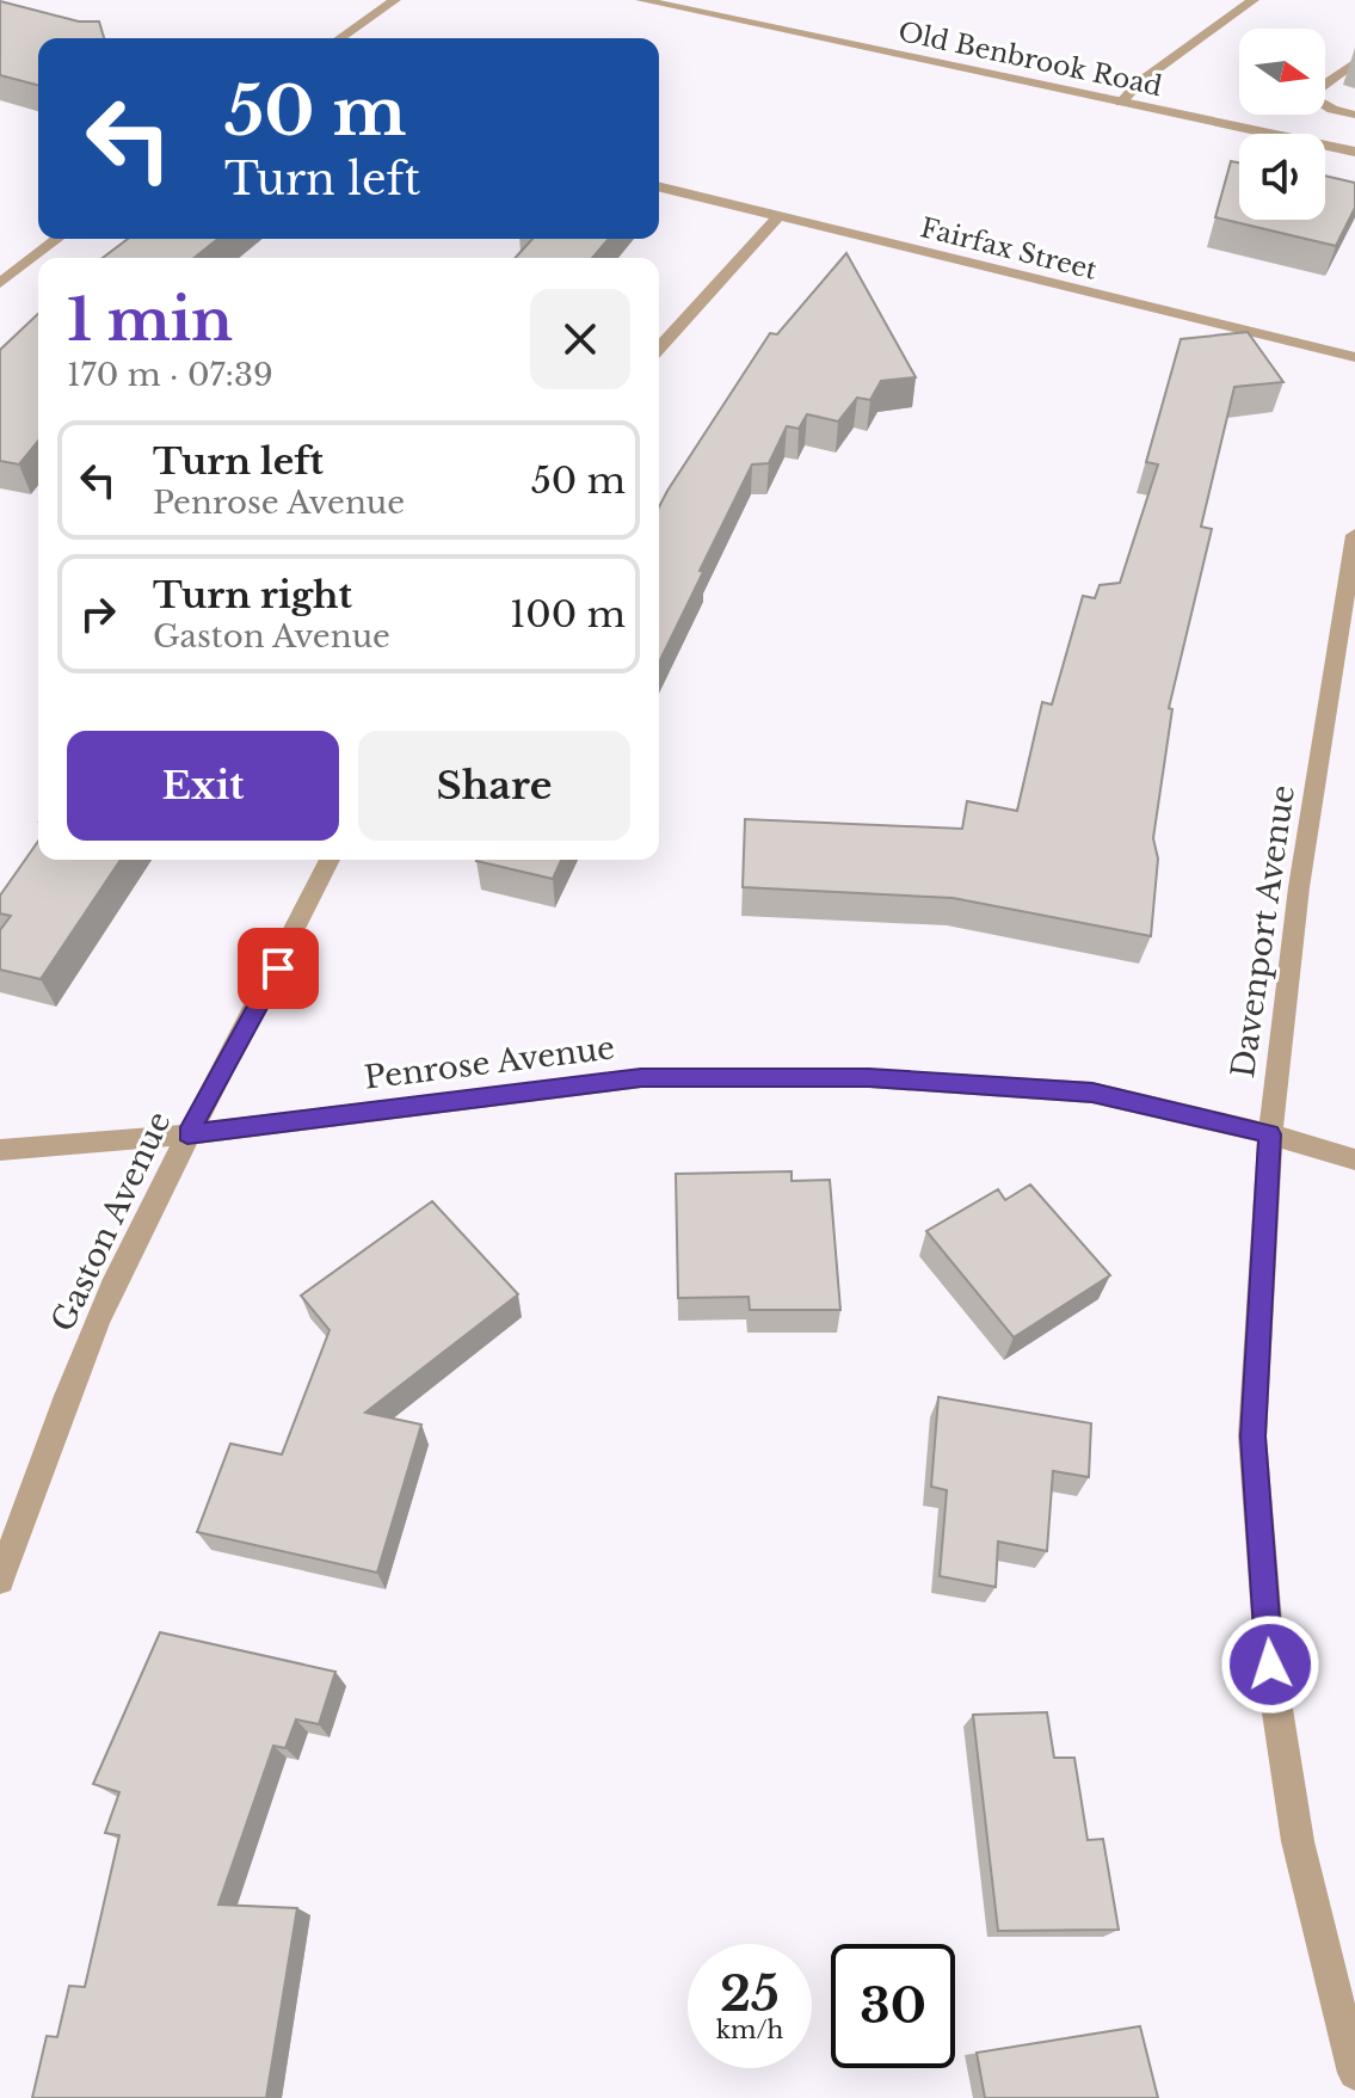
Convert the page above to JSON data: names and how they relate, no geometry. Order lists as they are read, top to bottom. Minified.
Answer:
{"streets":{"street":["Old Benbrook Road","Fairfax Street","Davenport Avenue","Penrose Avenue","Gaston Avenue"]},"crossings":[["Davenport Avenue","Penrose Avenue"],["Penrose Avenue","Gaston Avenue"]],"north":"right","page":{"turn":["50 m","Turn left"],"heading":["1 min","170 m · 07:39"],"list":[{"name":"Turn left","note":"Penrose Avenue","value":"50 m"},{"name":"Turn right","note":"Gaston Avenue","value":"100 m"}],"buttons":["Exit","Share"],"speed":"25 km/h","limit":"30"}}
